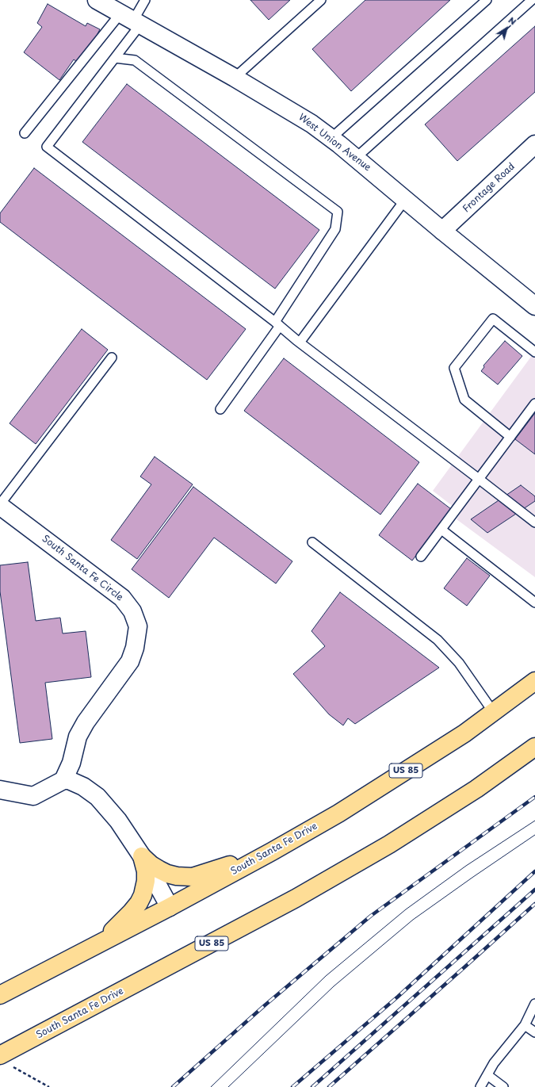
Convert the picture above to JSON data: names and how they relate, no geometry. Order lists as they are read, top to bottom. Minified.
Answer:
{"streets":{"highway":["US 85","South Santa Fe Drive"],"street":["West Union Avenue","Frontage Road","South Santa Fe Circle"]},"crossings":[["West Union Avenue","Frontage Road"]],"north":"top right"}
